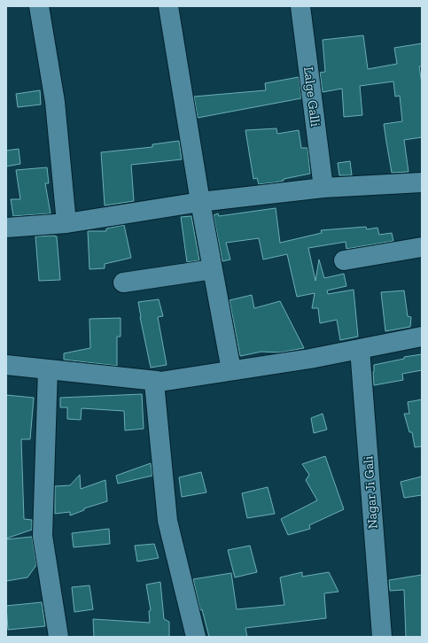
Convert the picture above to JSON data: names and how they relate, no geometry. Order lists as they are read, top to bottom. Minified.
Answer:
{"streets":{"street":["Lalge Galli","Nagar Ji Gali"]}}
